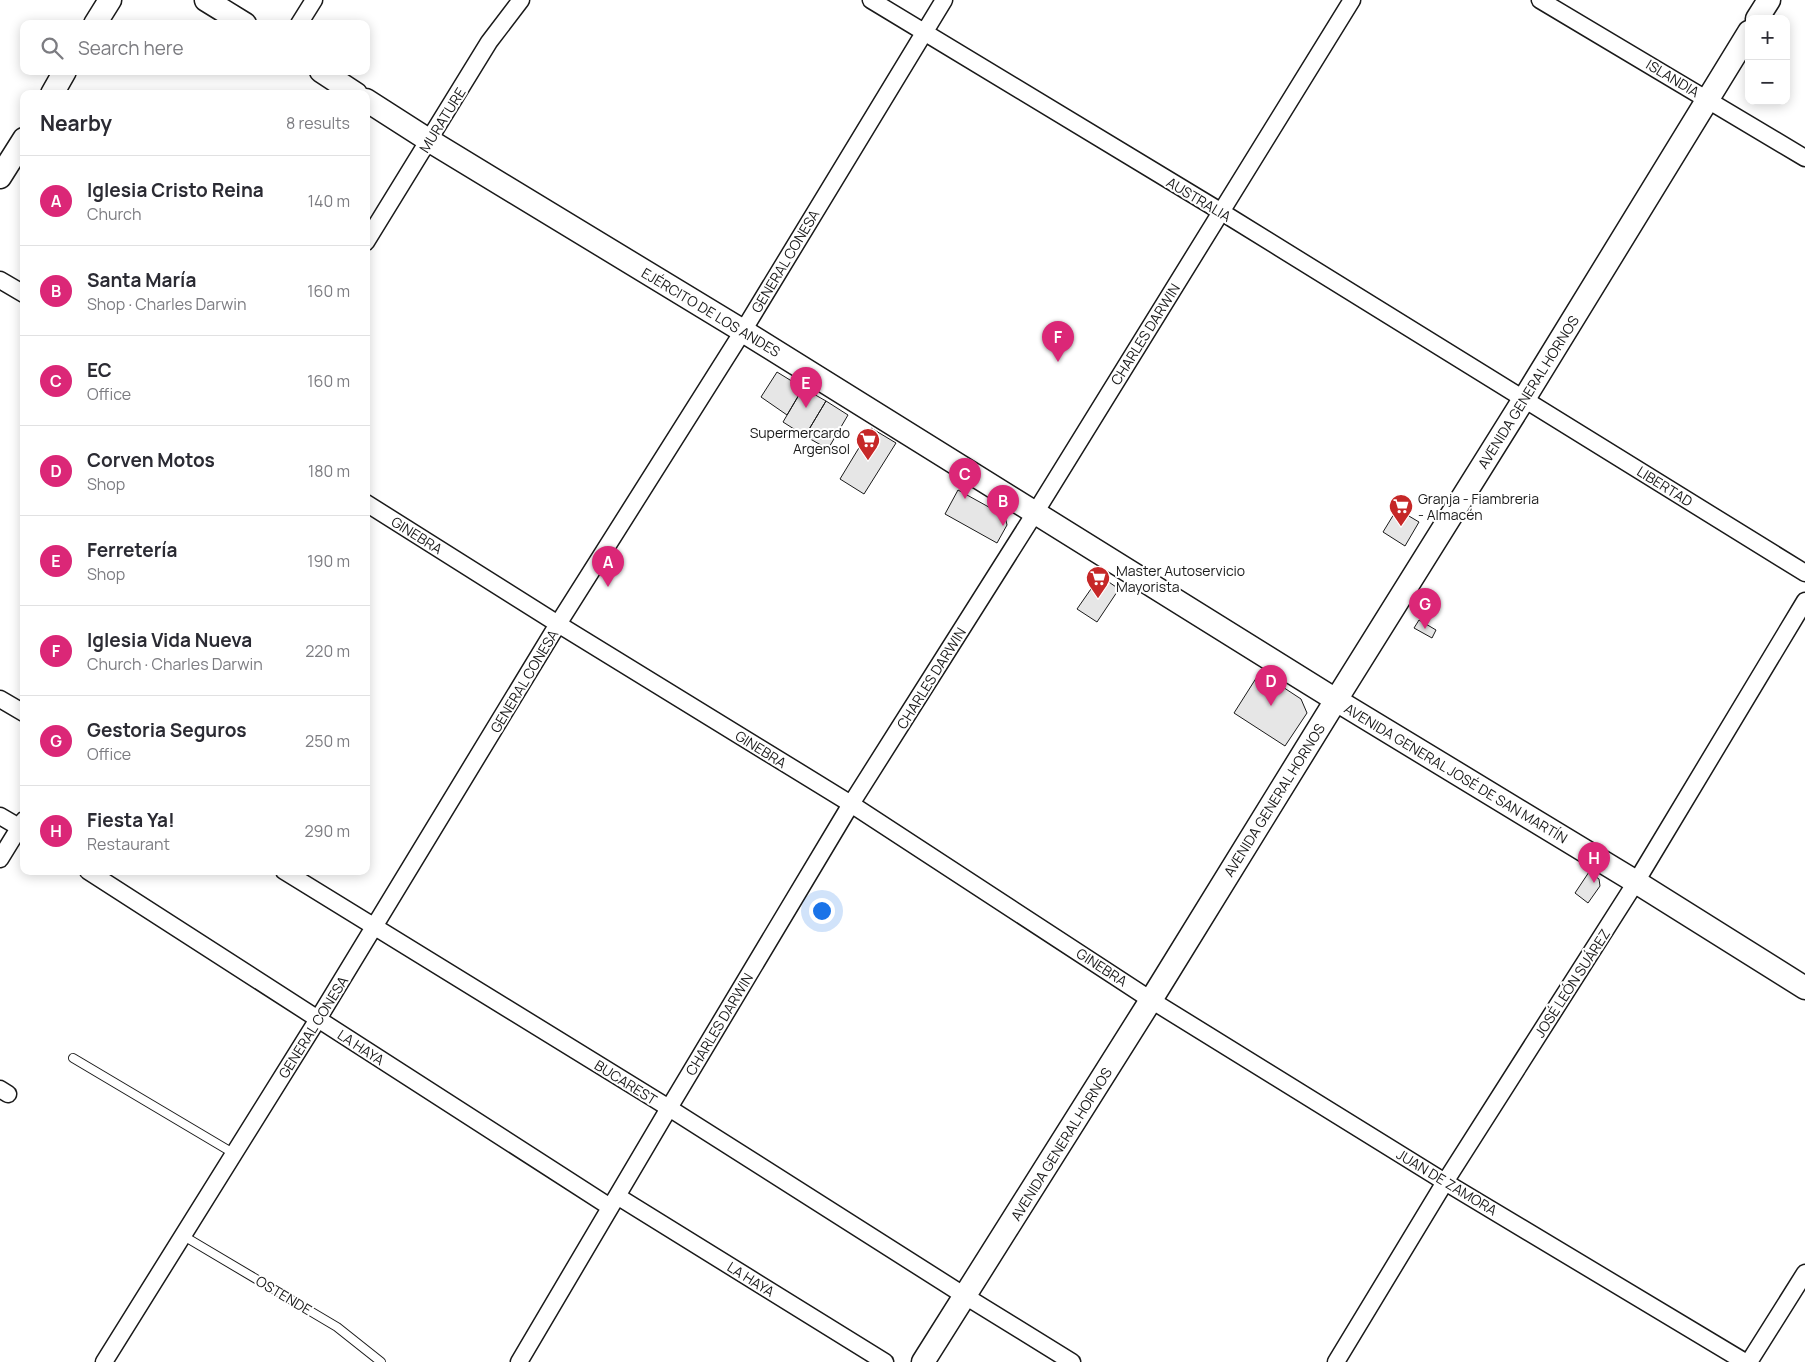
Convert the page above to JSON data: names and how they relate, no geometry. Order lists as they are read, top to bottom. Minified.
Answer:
{"streets":{"main road":["EJÉRCITO DE LOS ANDES","AVENIDA GENERAL HORNOS","AVENIDA GENERAL JOSÉ DE SAN MARTÍN"],"street":["ISLANDIA","MURATURE","AUSTRALIA","GENERAL CONESA","CHARLES DARWIN","LIBERTAD","GINEBRA","JOSÉ LEÓN SUÁREZ","LA HAYA","BUCAREST","JUAN DE ZAMORA"],"lane":["OSTENDE"]},"crossings":[["ISLANDIA","AVENIDA GENERAL HORNOS"],["MURATURE","EJÉRCITO DE LOS ANDES"],["AUSTRALIA","GENERAL CONESA"],["AUSTRALIA","CHARLES DARWIN"],["AUSTRALIA","AVENIDA GENERAL HORNOS"],["AUSTRALIA","LIBERTAD"],["GENERAL CONESA","EJÉRCITO DE LOS ANDES"],["GENERAL CONESA","GINEBRA"],["GENERAL CONESA","LA HAYA"],["GENERAL CONESA","BUCAREST"],["GENERAL CONESA","OSTENDE"],["EJÉRCITO DE LOS ANDES","CHARLES DARWIN"],["EJÉRCITO DE LOS ANDES","AVENIDA GENERAL HORNOS"],["EJÉRCITO DE LOS ANDES","AVENIDA GENERAL JOSÉ DE SAN MARTÍN"],["CHARLES DARWIN","GINEBRA"],["CHARLES DARWIN","LA HAYA"],["CHARLES DARWIN","BUCAREST"],["AVENIDA GENERAL HORNOS","LIBERTAD"],["AVENIDA GENERAL HORNOS","GINEBRA"],["AVENIDA GENERAL HORNOS","AVENIDA GENERAL JOSÉ DE SAN MARTÍN"],["AVENIDA GENERAL HORNOS","BUCAREST"],["AVENIDA GENERAL HORNOS","JUAN DE ZAMORA"],["GINEBRA","JUAN DE ZAMORA"],["AVENIDA GENERAL JOSÉ DE SAN MARTÍN","JOSÉ LEÓN SUÁREZ"],["JOSÉ LEÓN SUÁREZ","JUAN DE ZAMORA"]],"places":{"supermarket":["Supermercardo Argensol","Granja - Fiambreria - Almacén","Master Autoservicio Mayorista"]},"page":{"map_buttons":["+","−"],"search":"Search here","heading":["Nearby","8 results"],"list":[{"mark":"A","name":"Iglesia Cristo Reina","note":"Church","value":"140 m"},{"mark":"B","name":"Santa María","note":"Shop · Charles Darwin","value":"160 m"},{"mark":"C","name":"EC","note":"Office","value":"160 m"},{"mark":"D","name":"Corven Motos","note":"Shop","value":"180 m"},{"mark":"E","name":"Ferretería","note":"Shop","value":"190 m"},{"mark":"F","name":"Iglesia Vida Nueva","note":"Church · Charles Darwin","value":"220 m"},{"mark":"G","name":"Gestoria Seguros","note":"Office","value":"250 m"},{"mark":"H","name":"Fiesta Ya!","note":"Restaurant","value":"290 m"}],"pins":["F","E","C","B","A","G","D","H"]}}
